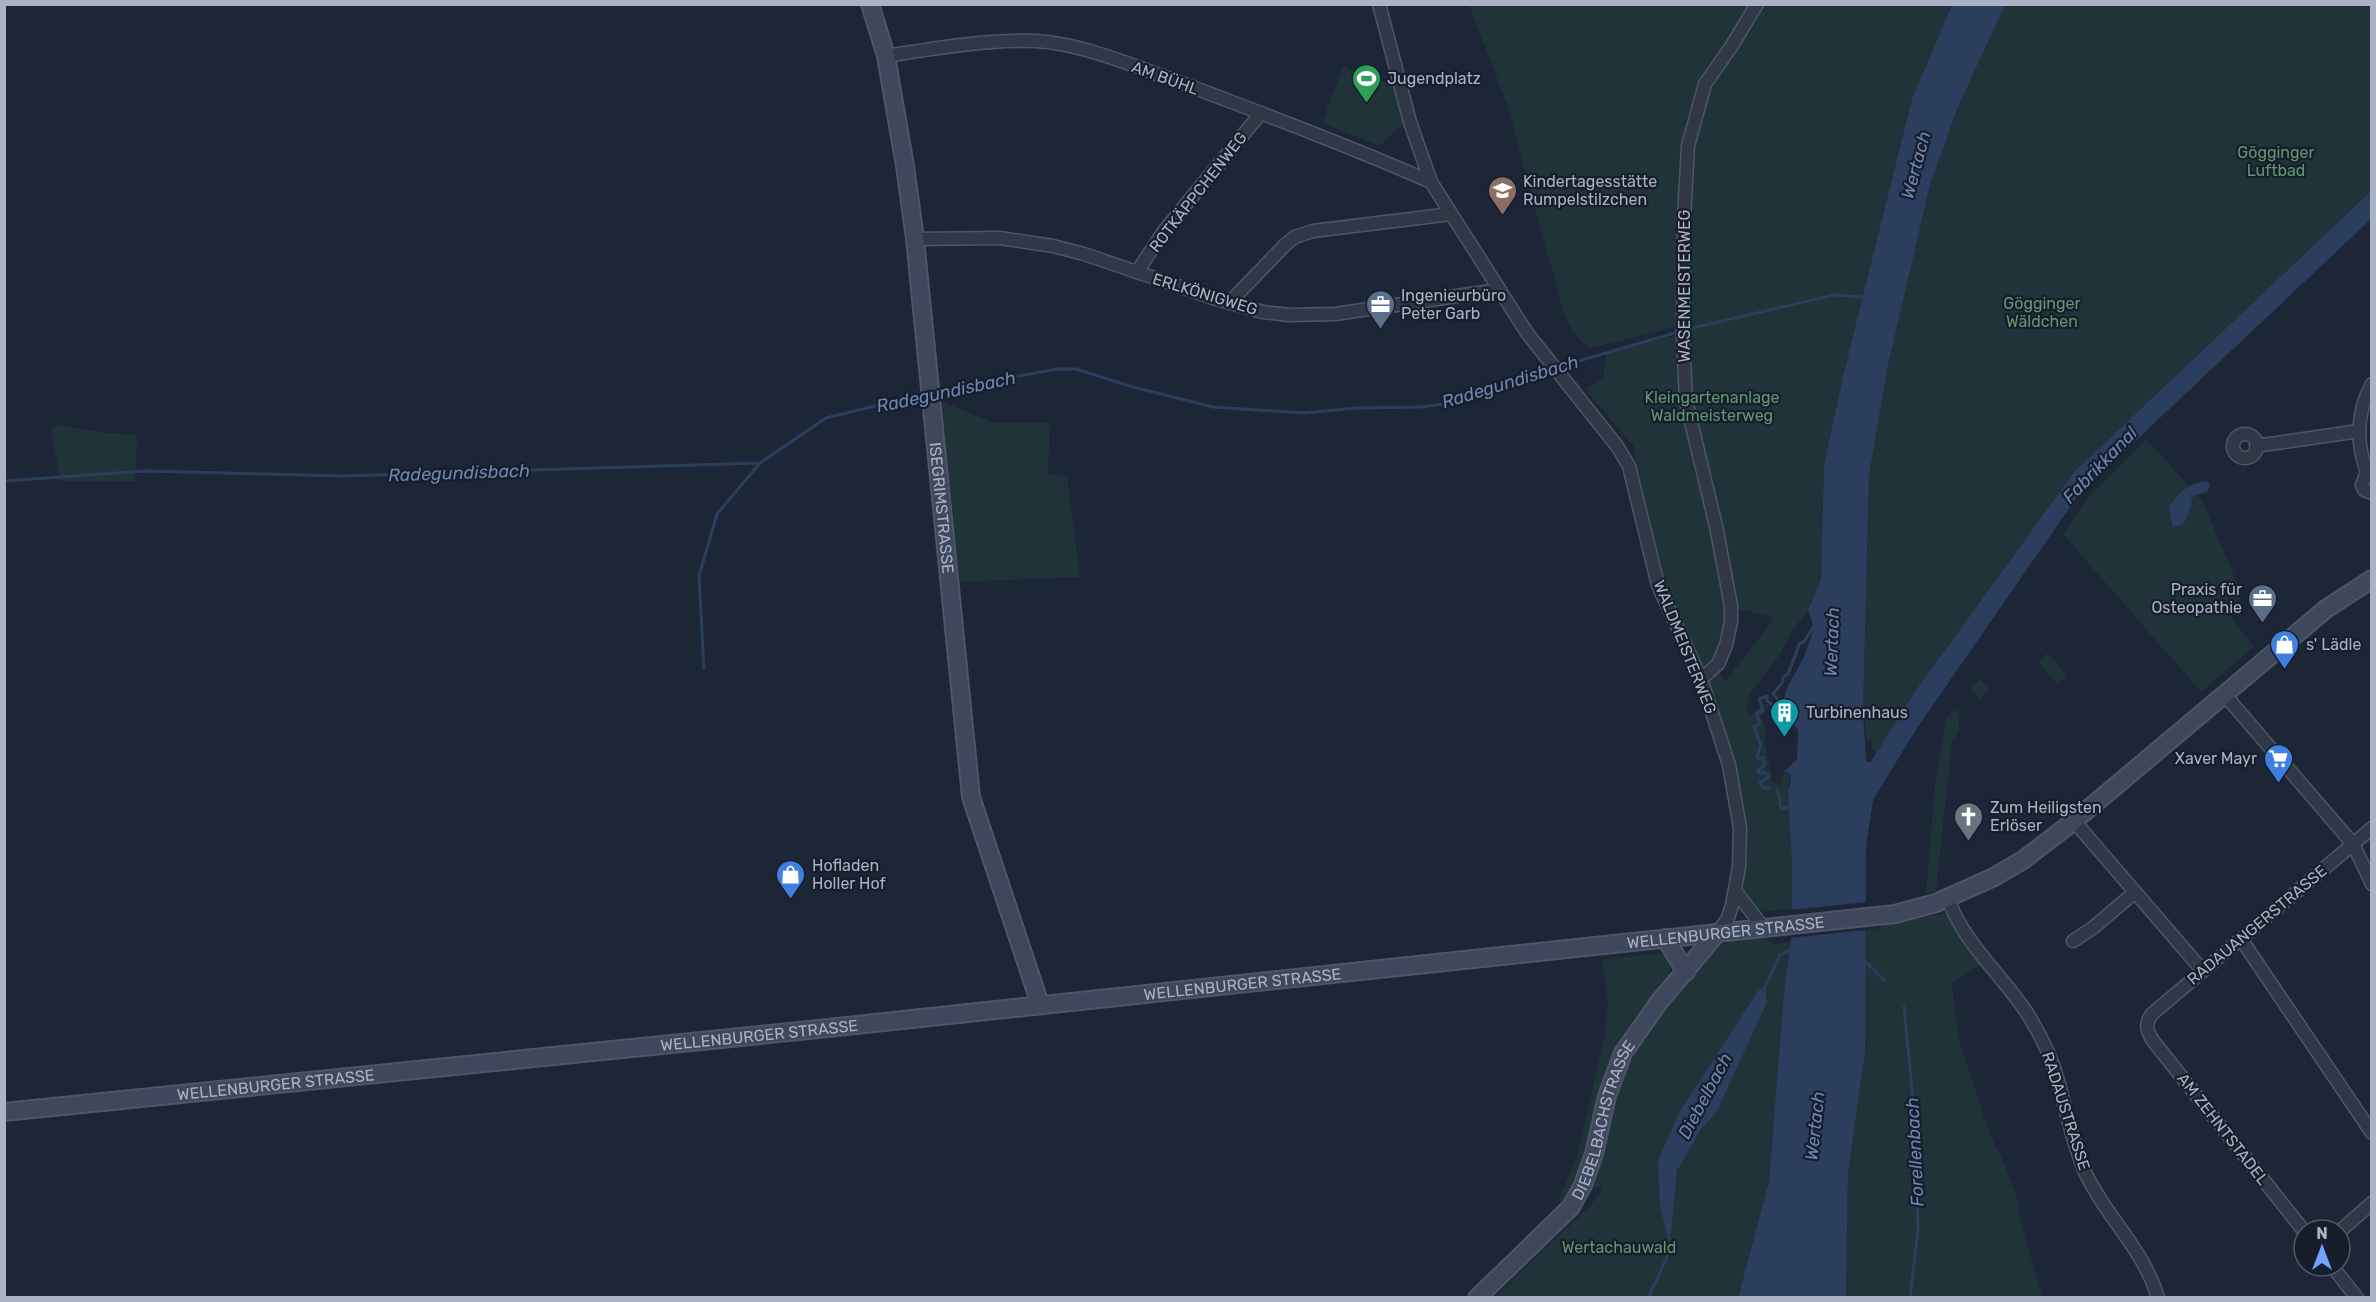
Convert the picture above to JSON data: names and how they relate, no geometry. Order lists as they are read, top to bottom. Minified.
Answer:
{"streets":{"street":["AM BÜHL","ROTKÄPPCHENWEG","WASENMEISTERWEG","ERLKÖNIGWEG","ISEGRIMSTRASSE","WALDMEISTERWEG","RADAUANGERSTRASSE","WELLENBURGER STRASSE","RADAUSTRASSE","DIEBELBACHSTRASSE","AM ZEHNTSTADEL"]},"crossings":[["AM BÜHL","ROTKÄPPCHENWEG"],["AM BÜHL","ISEGRIMSTRASSE"],["AM BÜHL","WALDMEISTERWEG"],["ROTKÄPPCHENWEG","ERLKÖNIGWEG"],["WASENMEISTERWEG","WALDMEISTERWEG"],["ERLKÖNIGWEG","ISEGRIMSTRASSE"],["ERLKÖNIGWEG","WALDMEISTERWEG"],["ISEGRIMSTRASSE","WELLENBURGER STRASSE"],["WALDMEISTERWEG","WELLENBURGER STRASSE"],["WALDMEISTERWEG","DIEBELBACHSTRASSE"],["RADAUANGERSTRASSE","AM ZEHNTSTADEL"],["WELLENBURGER STRASSE","RADAUSTRASSE"],["WELLENBURGER STRASSE","DIEBELBACHSTRASSE"]],"water":["Wertach","Radegundisbach","Fabrikkanal","Diebelbach","Forellenbach"],"parks":["Gögginger Luftbad","Gögginger Wäldchen","Kleingartenanlage Waldmeisterweg","Wertachauwald"],"places":{"sports":["Jugendplatz"],"school or university":["Kindertagesstätte Rumpelstilzchen"],"office":["Ingenieurbüro Peter Garb","Praxis für Osteopathie"],"shop":["s' Lädle","Hofladen Holler Hof"],"building":["Turbinenhaus"],"supermarket":["Xaver Mayr"],"church":["Zum Heiligsten Erlöser"]},"north":"top"}
